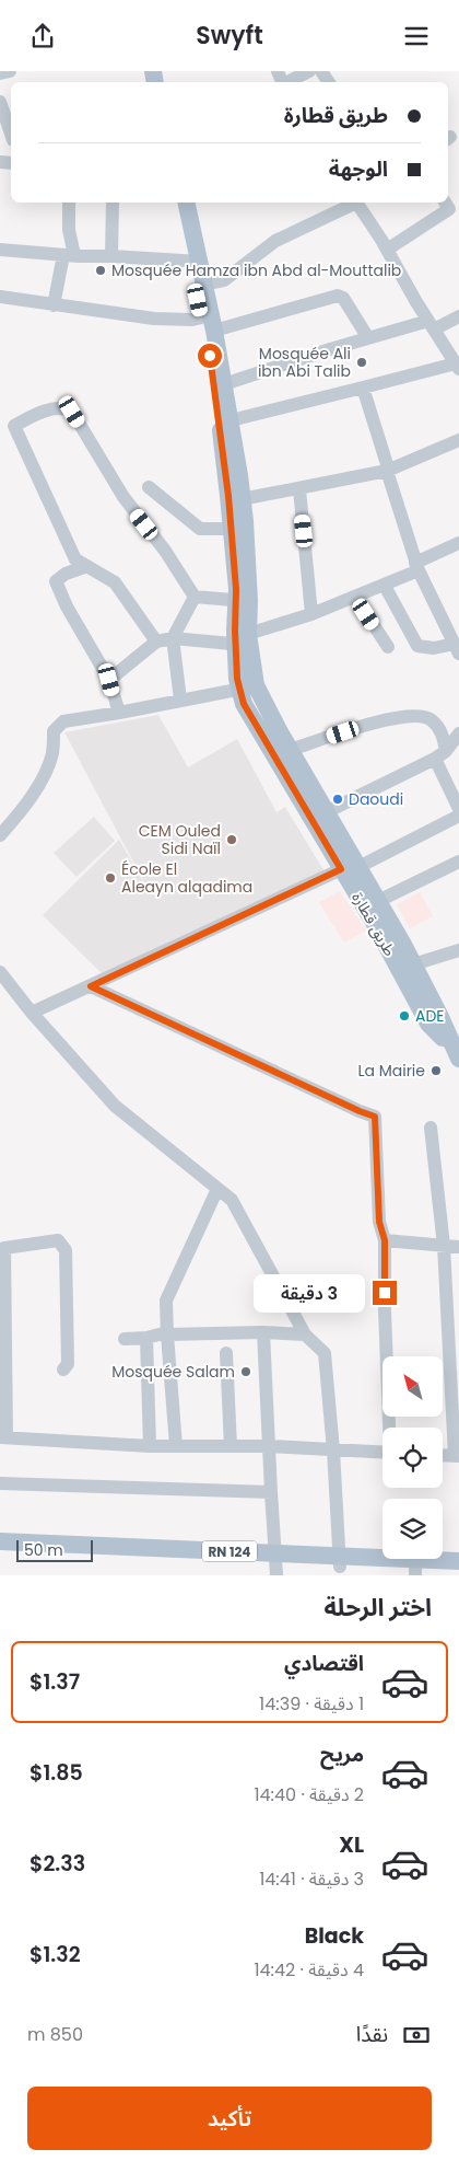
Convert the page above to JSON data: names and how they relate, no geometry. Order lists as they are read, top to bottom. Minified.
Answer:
{"streets":{"main road":["طريق قطارة","RN 124"]},"places":["Mosquée Hamza ibn Abd al-Mouttalib","Mosquée Ali ibn Abi Talib","Daoudi","CEM Ouled Sidi Naïl","École El Aleayn alqadima","ADE","La Mairie","Mosquée Salam"],"scale_bar":"50 m","north":"top left","page":{"header":"Swyft","banner":["طريق قطارة","الوجهة"],"bubble":"3 دقيقة","scale":"50 m","heading":"اختر الرحلة","list":[{"name":"اقتصادي","note":"1 دقيقة · 14:39","value":"$1.37"},{"name":"مريح","note":"2 دقيقة · 14:40","value":"$1.85"},{"name":"XL","note":"3 دقيقة · 14:41","value":"$2.33"},{"name":"Black","note":"4 دقيقة · 14:42","value":"$1.32"}],"pay":["نقدًا","850 m"],"buttons":"تأكيد"}}
